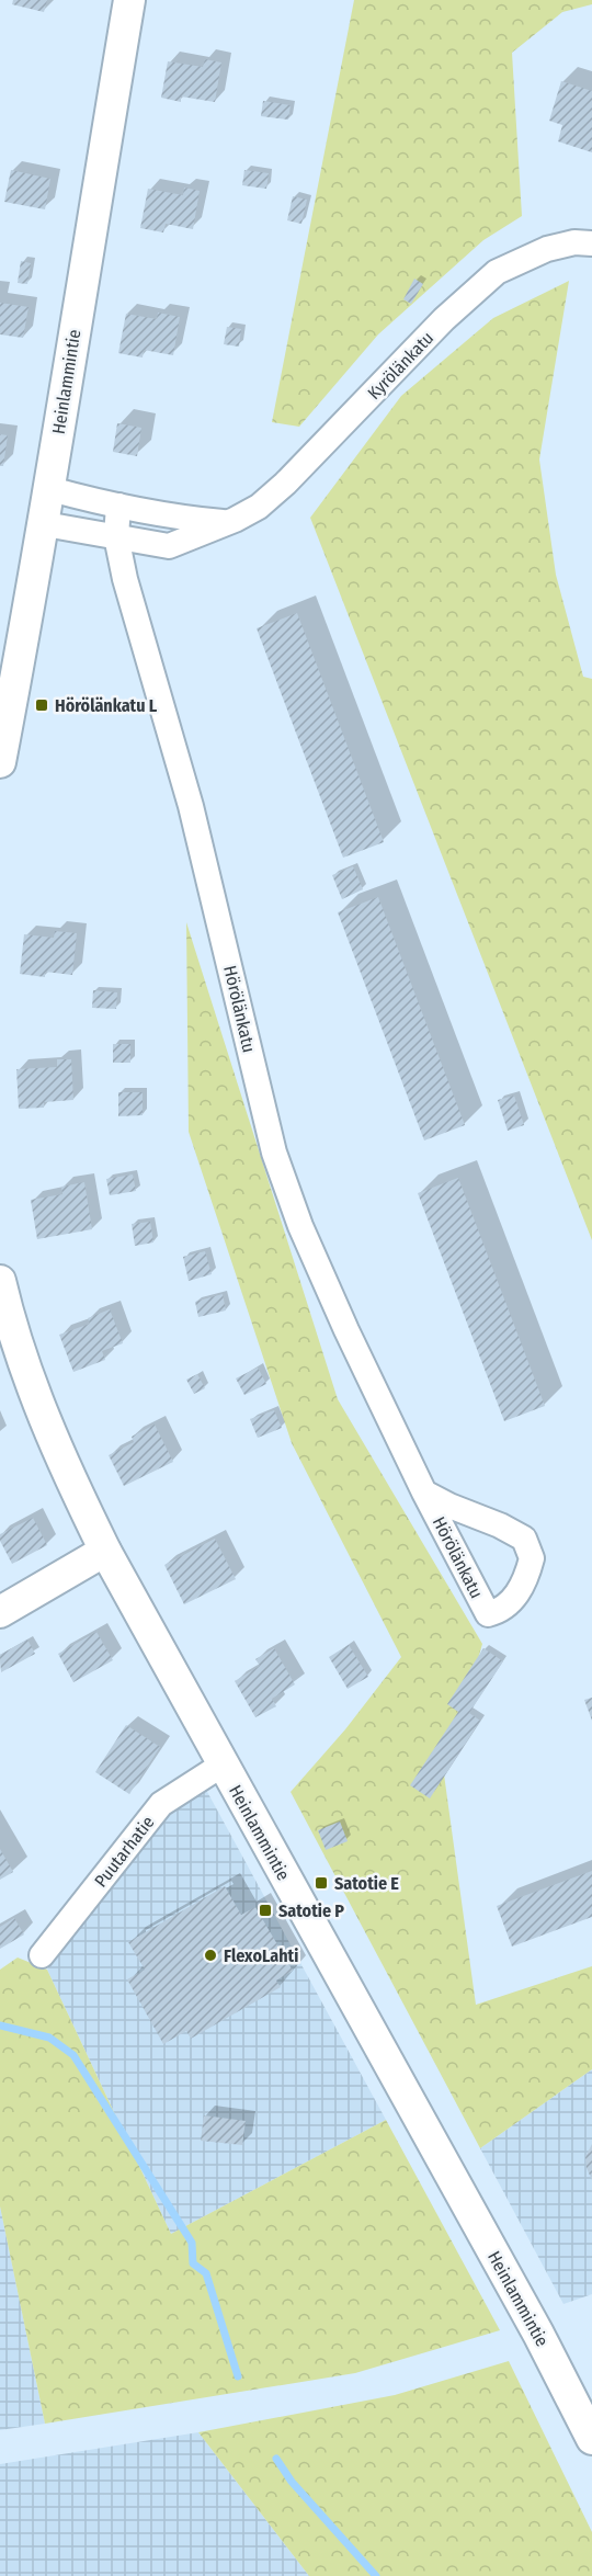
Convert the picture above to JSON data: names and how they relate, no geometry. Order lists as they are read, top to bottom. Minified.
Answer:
{"streets":{"street":["Kyrölänkatu","Heinlammintie","Hörölänkatu","Puutarhatie"]},"crossings":[["Kyrölänkatu","Heinlammintie"],["Kyrölänkatu","Hörölänkatu"],["Heinlammintie","Puutarhatie"]],"places":{"transit":["Hörölänkatu L","Satotie E","Satotie P"],"other":["FlexoLahti"]}}
